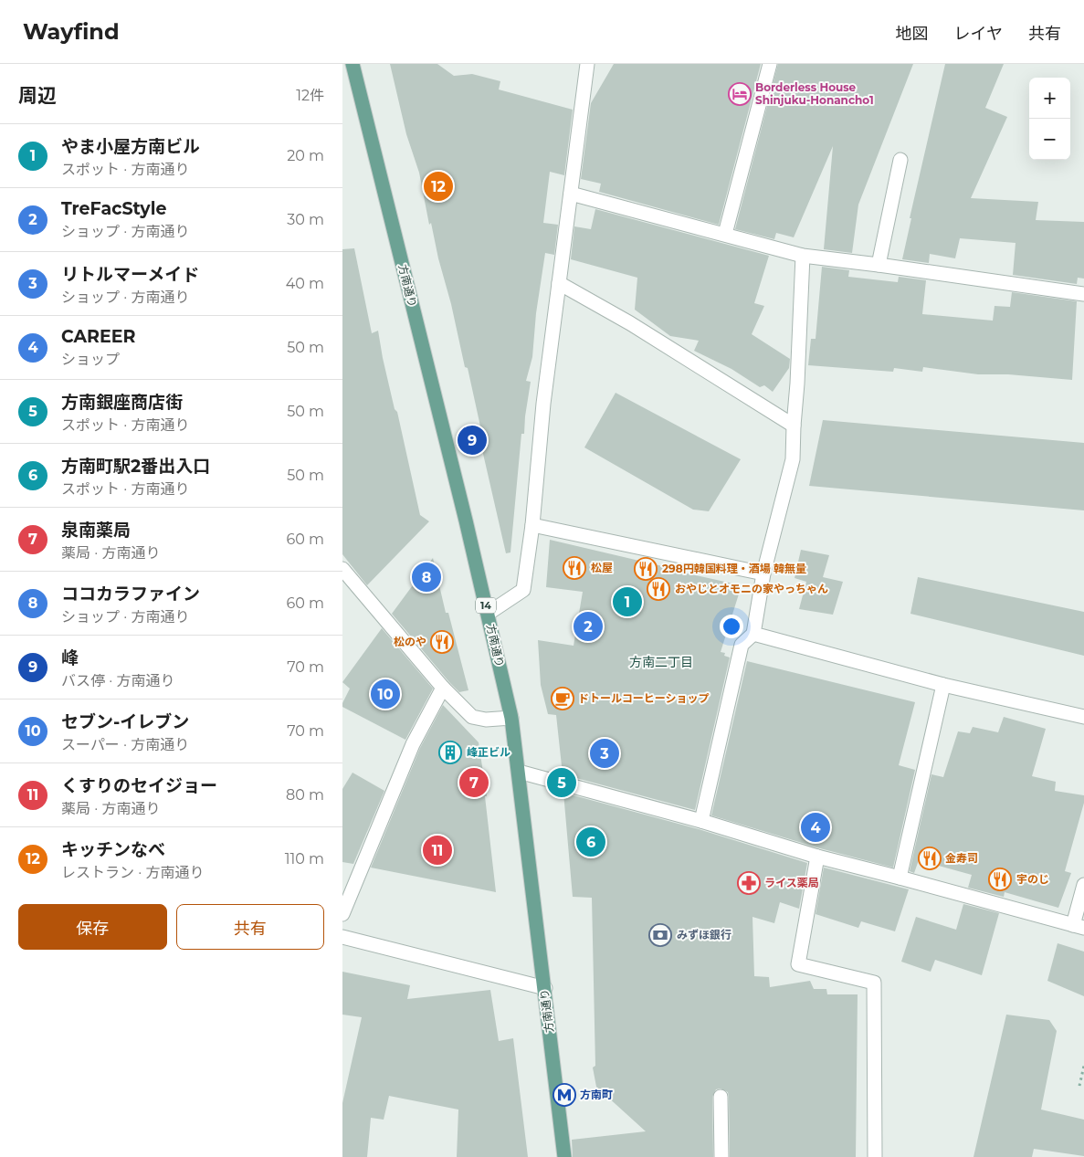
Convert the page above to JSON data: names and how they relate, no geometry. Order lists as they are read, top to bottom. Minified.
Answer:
{"streets":{"main road":["方南通り","14"]},"districts":["方南二丁目"],"places":{"hotel":["Borderless House Shinjuku-Honancho1"],"restaurant":["松屋","298円韓国料理・酒場 韓無量","おやじとオモニの家やっちゃん","松のや","金寿司","宇のじ"],"cafe":["ドトールコーヒーショップ"],"building":["峰正ビル"],"pharmacy":["ライス薬局"],"bank":["みずほ銀行"],"metro station":["方南町"]},"page":{"header":"Wayfind","nav":["地図","レイヤ","共有"],"heading":["周辺","12件"],"map_buttons":["+","−"],"list":[{"mark":"1","name":"やま小屋方南ビル","note":"スポット · 方南通り","value":"20 m"},{"mark":"2","name":"TreFacStyle","note":"ショップ · 方南通り","value":"30 m"},{"mark":"3","name":"リトルマーメイド","note":"ショップ · 方南通り","value":"40 m"},{"mark":"4","name":"CAREER","note":"ショップ","value":"50 m"},{"mark":"5","name":"方南銀座商店街","note":"スポット · 方南通り","value":"50 m"},{"mark":"6","name":"方南町駅2番出入口","note":"スポット · 方南通り","value":"50 m"},{"mark":"7","name":"泉南薬局","note":"薬局 · 方南通り","value":"60 m"},{"mark":"8","name":"ココカラファイン","note":"ショップ · 方南通り","value":"60 m"},{"mark":"9","name":"峰","note":"バス停 · 方南通り","value":"70 m"},{"mark":"10","name":"セブン-イレブン","note":"スーパー · 方南通り","value":"70 m"},{"mark":"11","name":"くすりのセイジョー","note":"薬局 · 方南通り","value":"80 m"},{"mark":"12","name":"キッチンなべ","note":"レストラン · 方南通り","value":"110 m"}],"pins":["12","9","8","1","2","10","3","5","7","4","6","11"],"buttons":["保存","共有"]}}
